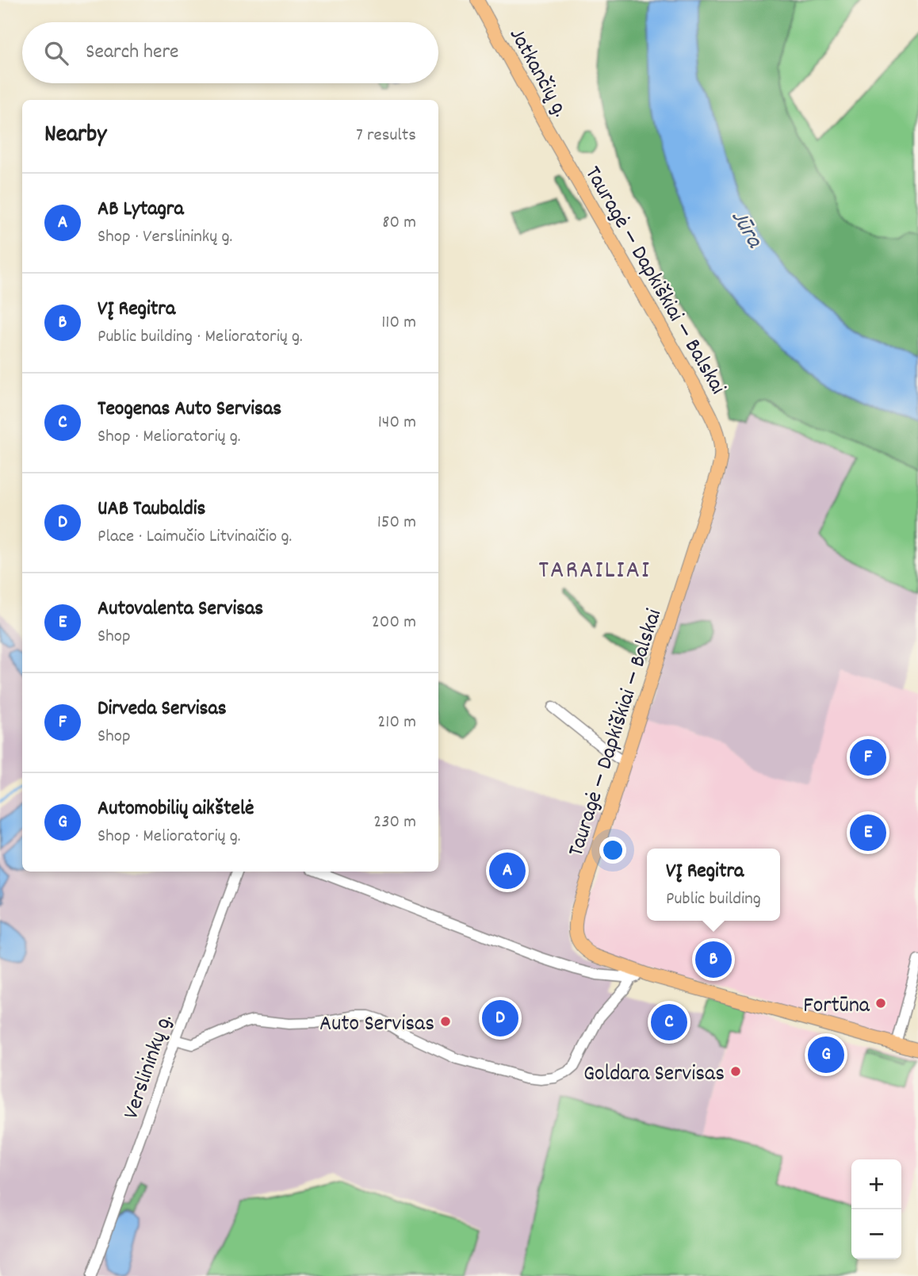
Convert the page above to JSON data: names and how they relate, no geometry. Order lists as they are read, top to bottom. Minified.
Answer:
{"streets":{"main road":["Jatkančių g.","Tauragė — Dapkiškiai — Balskai"],"street":["Verslininkų g."]},"crossings":[["Jatkančių g.","Tauragė — Dapkiškiai — Balskai"]],"districts":["TARAILIAI"],"water":["Jūra"],"places":["Fortūna","Auto Servisas","Goldara Servisas"],"page":{"search":"Search here","heading":["Nearby","7 results"],"list":[{"mark":"A","name":"AB Lytagra","note":"Shop · Verslininkų g.","value":"80 m"},{"mark":"B","name":"VĮ Regitra","note":"Public building · Melioratorių g.","value":"110 m"},{"mark":"C","name":"Teogenas Auto Servisas","note":"Shop · Melioratorių g.","value":"140 m"},{"mark":"D","name":"UAB Taubaldis","note":"Place · Laimučio Litvinaičio g.","value":"150 m"},{"mark":"E","name":"Autovalenta Servisas","note":"Shop","value":"200 m"},{"mark":"F","name":"Dirveda Servisas","note":"Shop","value":"210 m"},{"mark":"G","name":"Automobilių aikštelė","note":"Shop · Melioratorių g.","value":"230 m"}],"pins":["F","E","A","B","D","C","G"],"popup":["VĮ Regitra","Public building"],"map_buttons":["+","−"]}}
